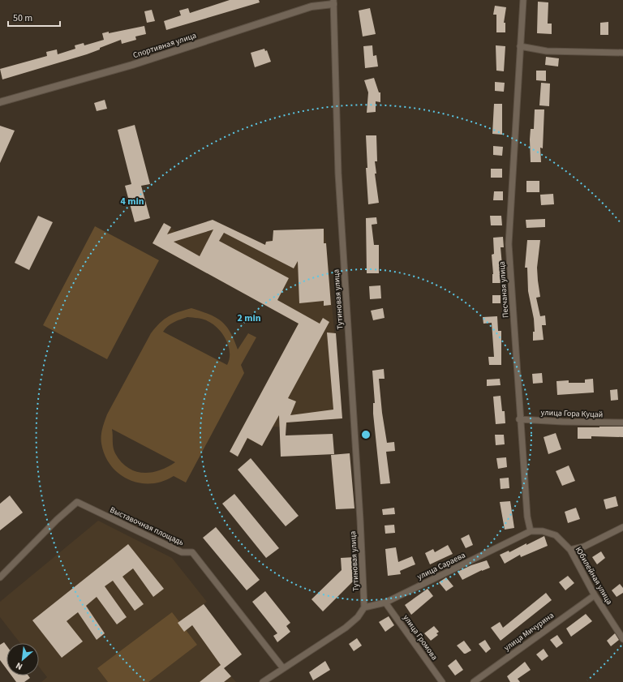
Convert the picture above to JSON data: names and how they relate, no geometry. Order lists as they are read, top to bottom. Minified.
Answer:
{"streets":{"street":["Спортивная улица","Песчаная улица","Тутиновая улица","улица Гора Куцай","Выставочная площадь","улица Сараева","Юбилейная улица","улица Мичурина","улица Громова"]},"crossings":[["Спортивная улица","Тутиновая улица"],["Песчаная улица","улица Гора Куцай"],["Песчаная улица","улица Сараева"],["Песчаная улица","Юбилейная улица"],["Тутиновая улица","улица Сараева"],["улица Сараева","Юбилейная улица"],["улица Сараева","улица Громова"],["Юбилейная улица","улица Мичурина"]],"scale_bar":"50 m","north":"bottom left","rings":["4 min","2 min"]}
